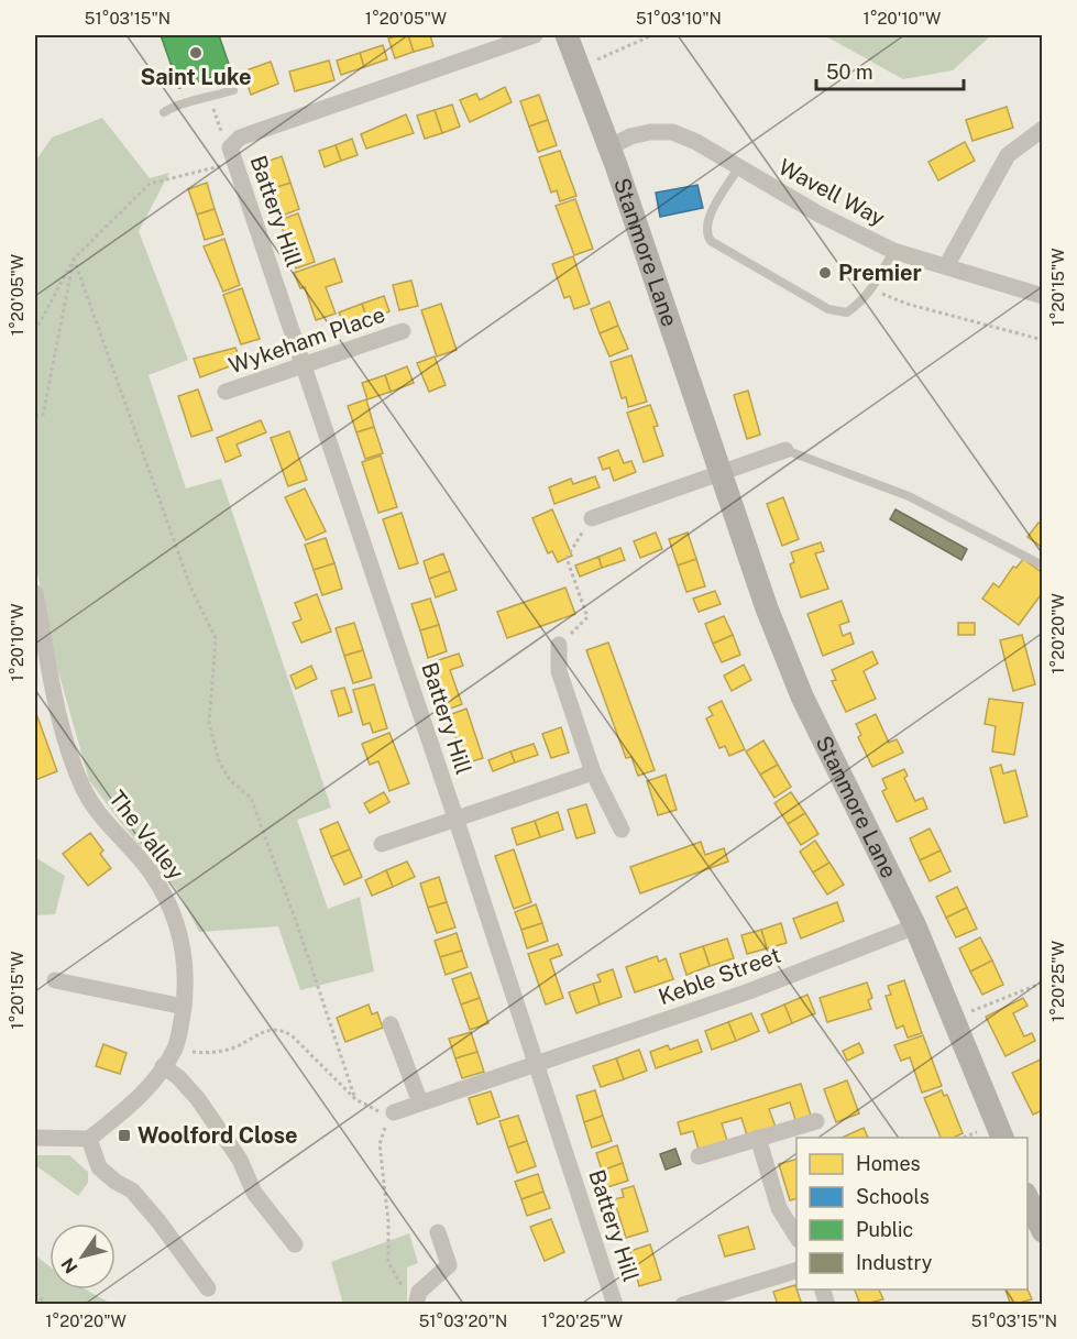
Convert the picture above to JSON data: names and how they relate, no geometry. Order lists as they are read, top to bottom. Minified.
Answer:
{"streets":{"street":["Wavell Way","Battery Hill","Stanmore Lane","Wykeham Place","The Valley","Keble Street"]},"crossings":[["Wavell Way","Stanmore Lane"],["Battery Hill","Wykeham Place"],["Battery Hill","Keble Street"],["Stanmore Lane","Keble Street"]],"places":{"other":["Saint Luke","Premier"],"transit":["Woolford Close"]},"legend":["Homes","Schools","Public","Industry"],"scale_bar":"50 m","north":"bottom left","coordinates":["51°03'15\"N","1°20'05\"W","51°03'10\"N","1°20'10\"W","1°20'15\"W","1°20'20\"W","1°20'25\"W","51°03'20\"N"]}
